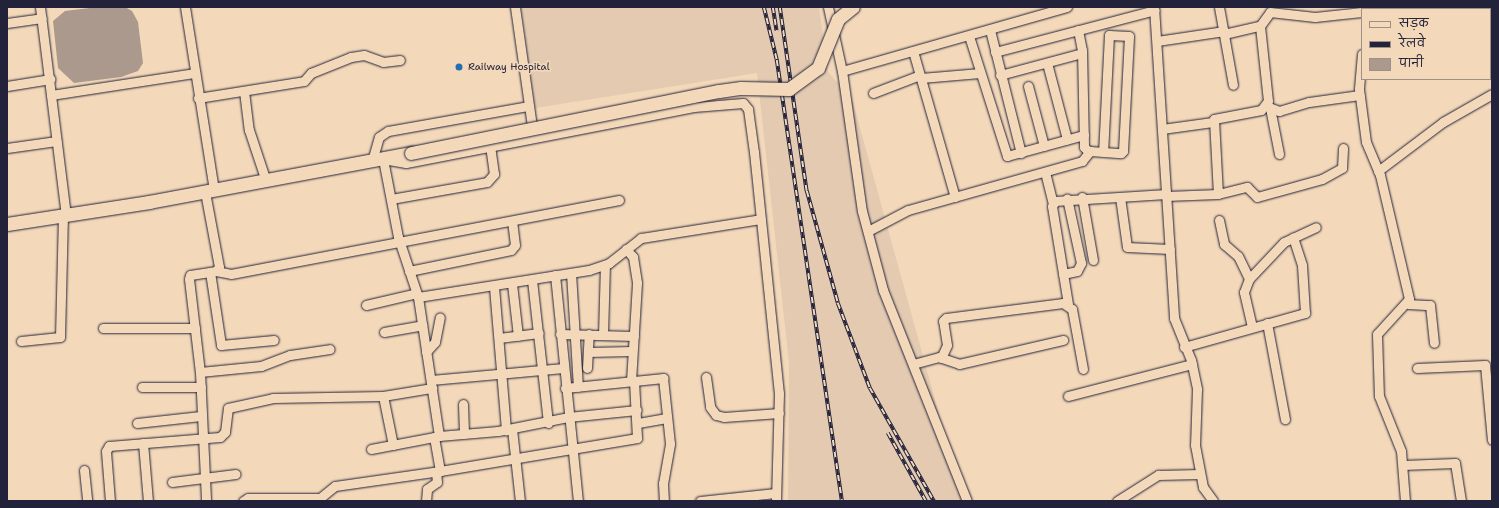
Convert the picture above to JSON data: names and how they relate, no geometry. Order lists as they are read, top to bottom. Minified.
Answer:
{"places":["Railway Hospital"],"legend":["सड़क","रेलवे","पानी"]}
